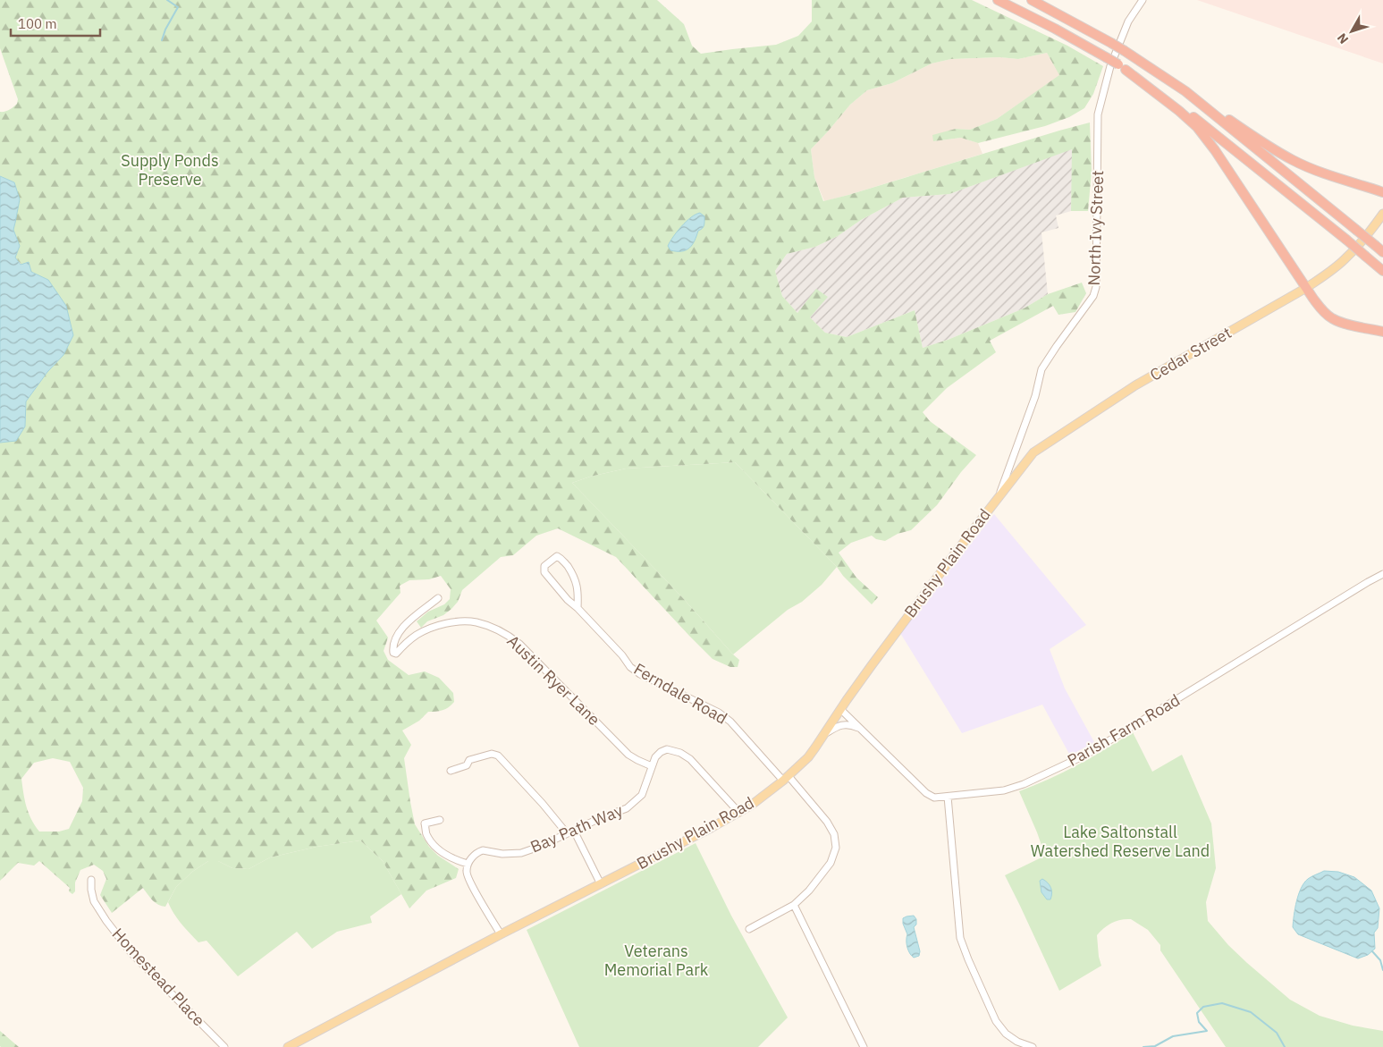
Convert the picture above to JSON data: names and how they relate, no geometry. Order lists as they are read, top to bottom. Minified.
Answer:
{"streets":{"main road":["Cedar Street","Brushy Plain Road"],"street":["North Ivy Street","Austin Ryer Lane","Ferndale Road","Parish Farm Road","Bay Path Way","Homestead Place"]},"crossings":[["North Ivy Street","Cedar Street"],["North Ivy Street","Brushy Plain Road"],["Cedar Street","Brushy Plain Road"],["Brushy Plain Road","Ferndale Road"],["Brushy Plain Road","Parish Farm Road"],["Brushy Plain Road","Bay Path Way"],["Austin Ryer Lane","Bay Path Way"]],"parks":["Supply Ponds Preserve","Lake Saltonstall Watershed Reserve Land","Veterans Memorial Park"],"scale_bar":"100 m","north":"bottom left"}
